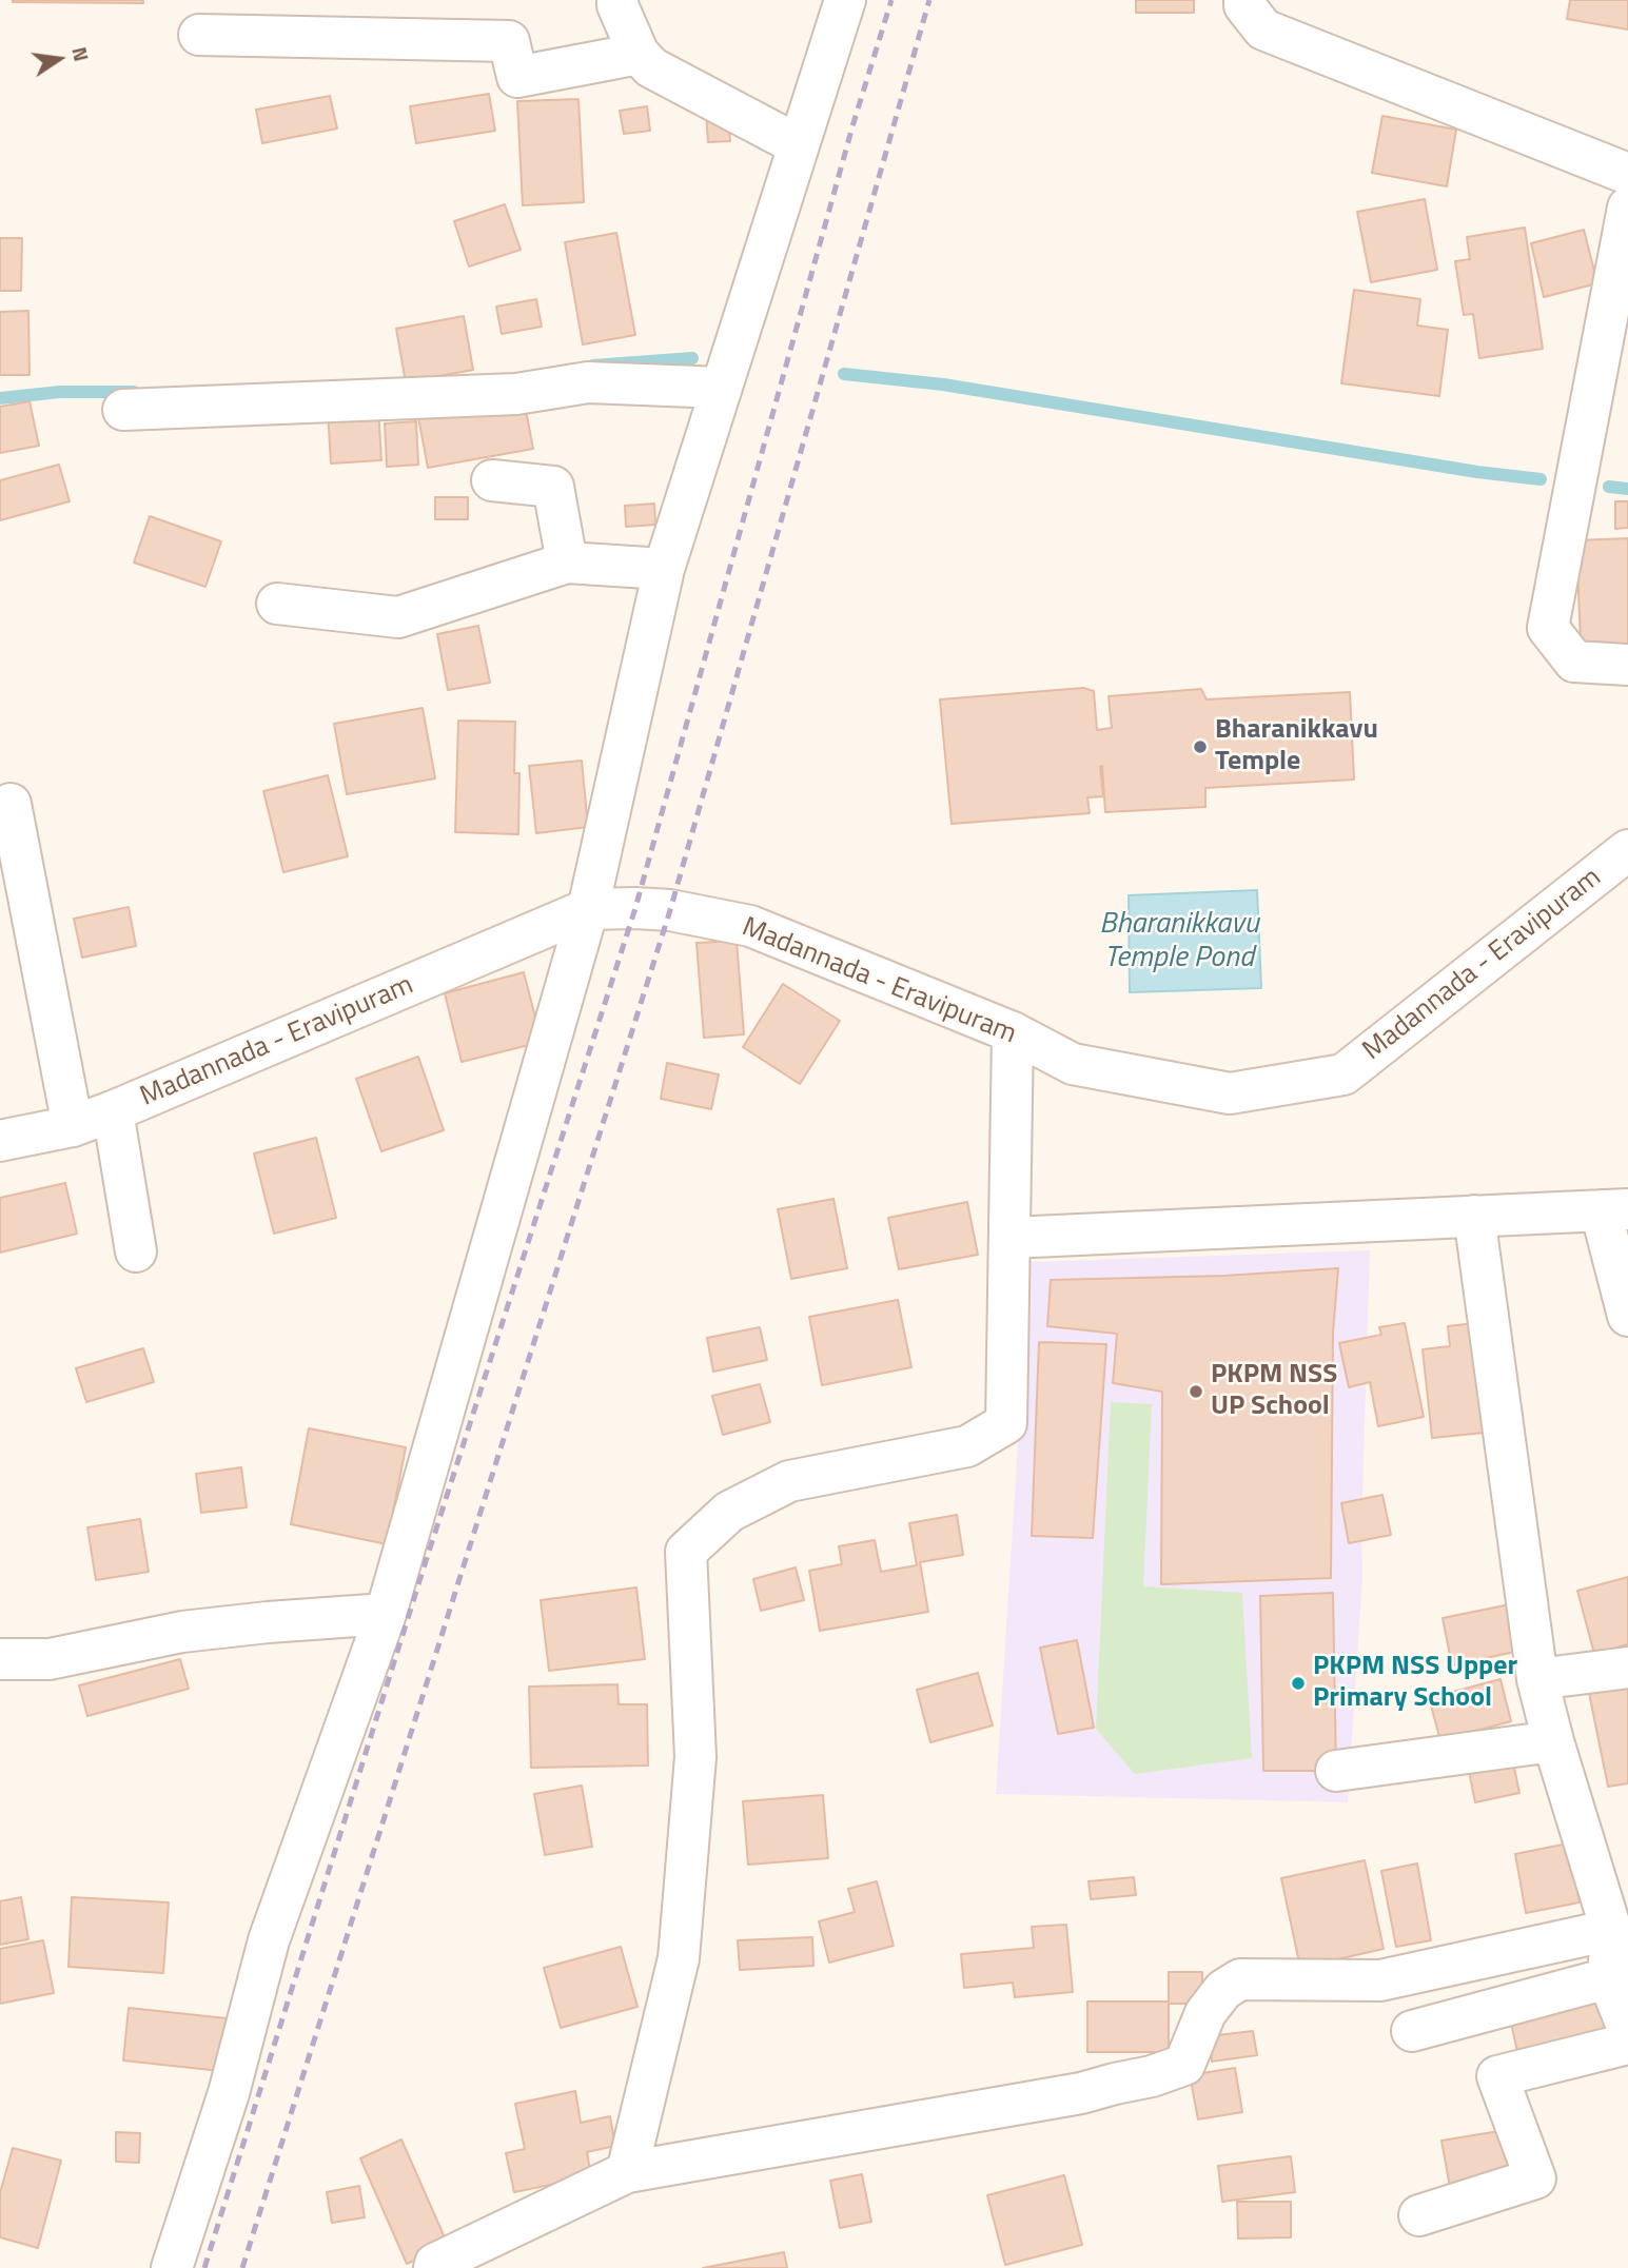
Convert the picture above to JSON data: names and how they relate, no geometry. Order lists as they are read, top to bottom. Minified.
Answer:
{"streets":{"street":["Madannada - Eravipuram"]},"water":["Bharanikkavu Temple Pond"],"places":["Bharanikkavu Temple","PKPM NSS UP School","PKPM NSS Upper Primary School"],"north":"right"}
